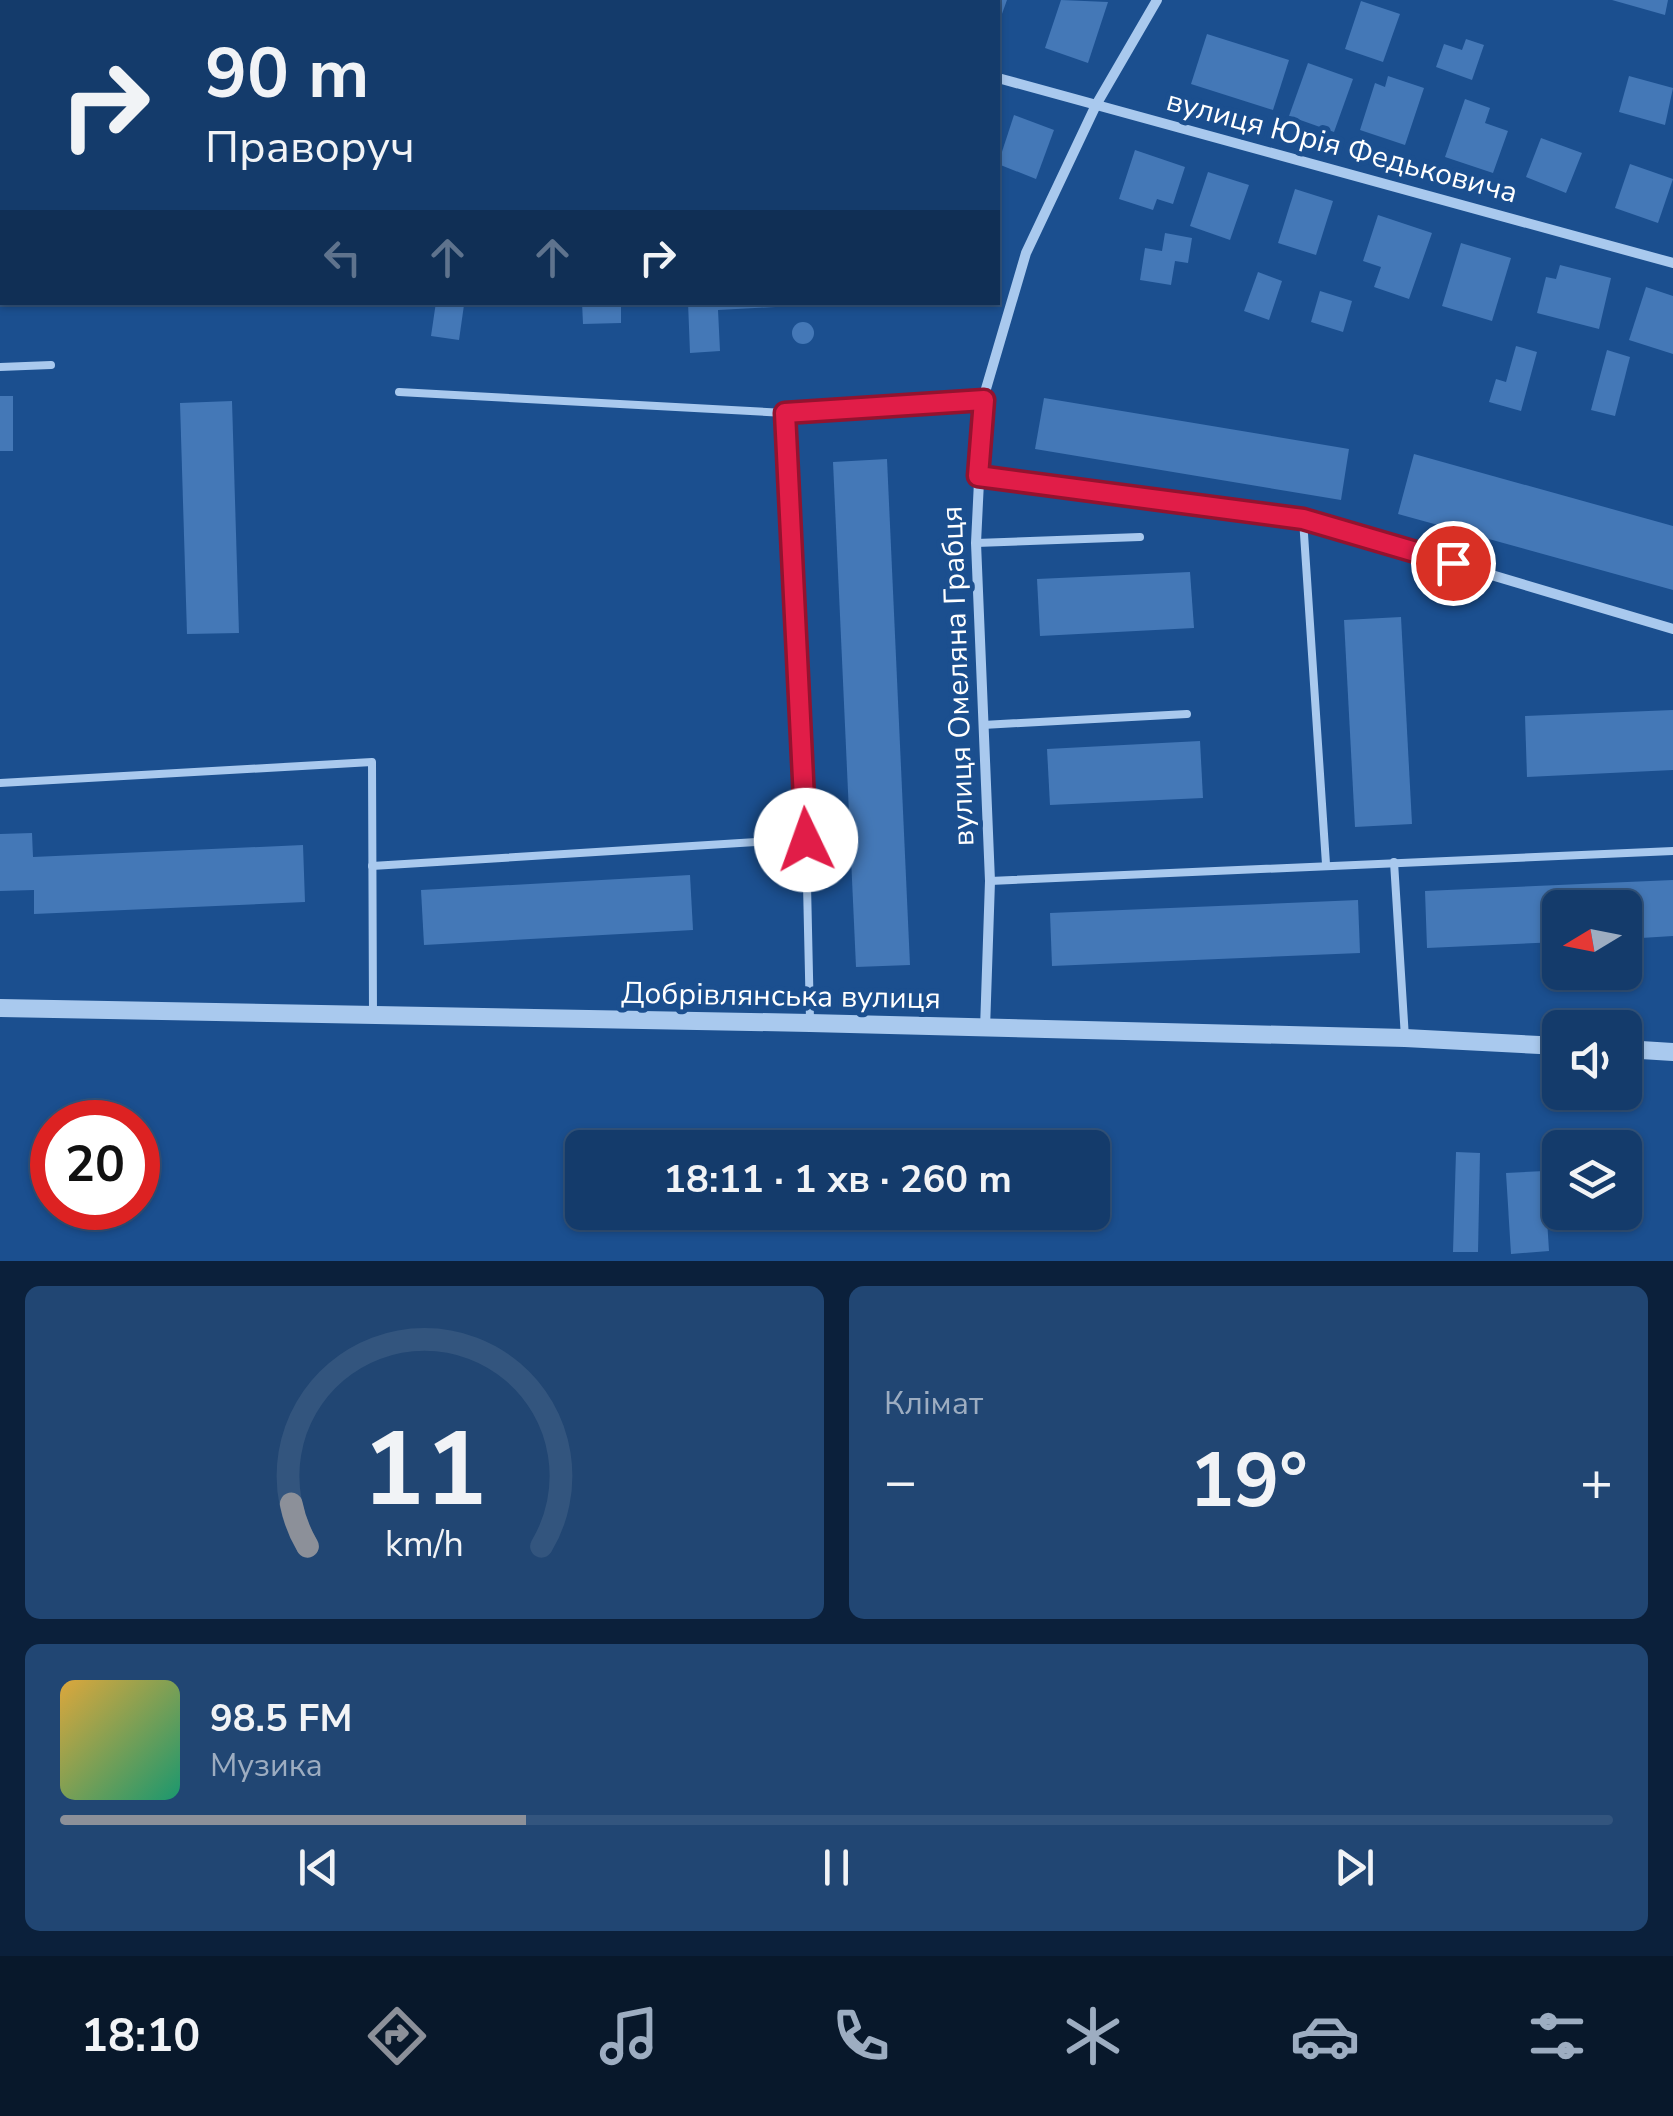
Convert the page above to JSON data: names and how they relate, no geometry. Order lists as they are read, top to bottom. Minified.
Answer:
{"streets":{"street":["вулиця Юрія Федьковича","вулиця Омеляна Грабця","Добрівлянська вулиця"]},"crossings":[["вулиця Юрія Федьковича","вулиця Омеляна Грабця"],["вулиця Омеляна Грабця","Добрівлянська вулиця"]],"north":"left","page":{"turn":["90 m","Праворуч"],"limit":"20","trip":"18:11 · 1 хв · 260 m","tile":"Клімат","heat":["−","19°","+"],"song":["98.5 FM","Музика"],"tabs":"18:10","gauge":["11","km/h"]}}
